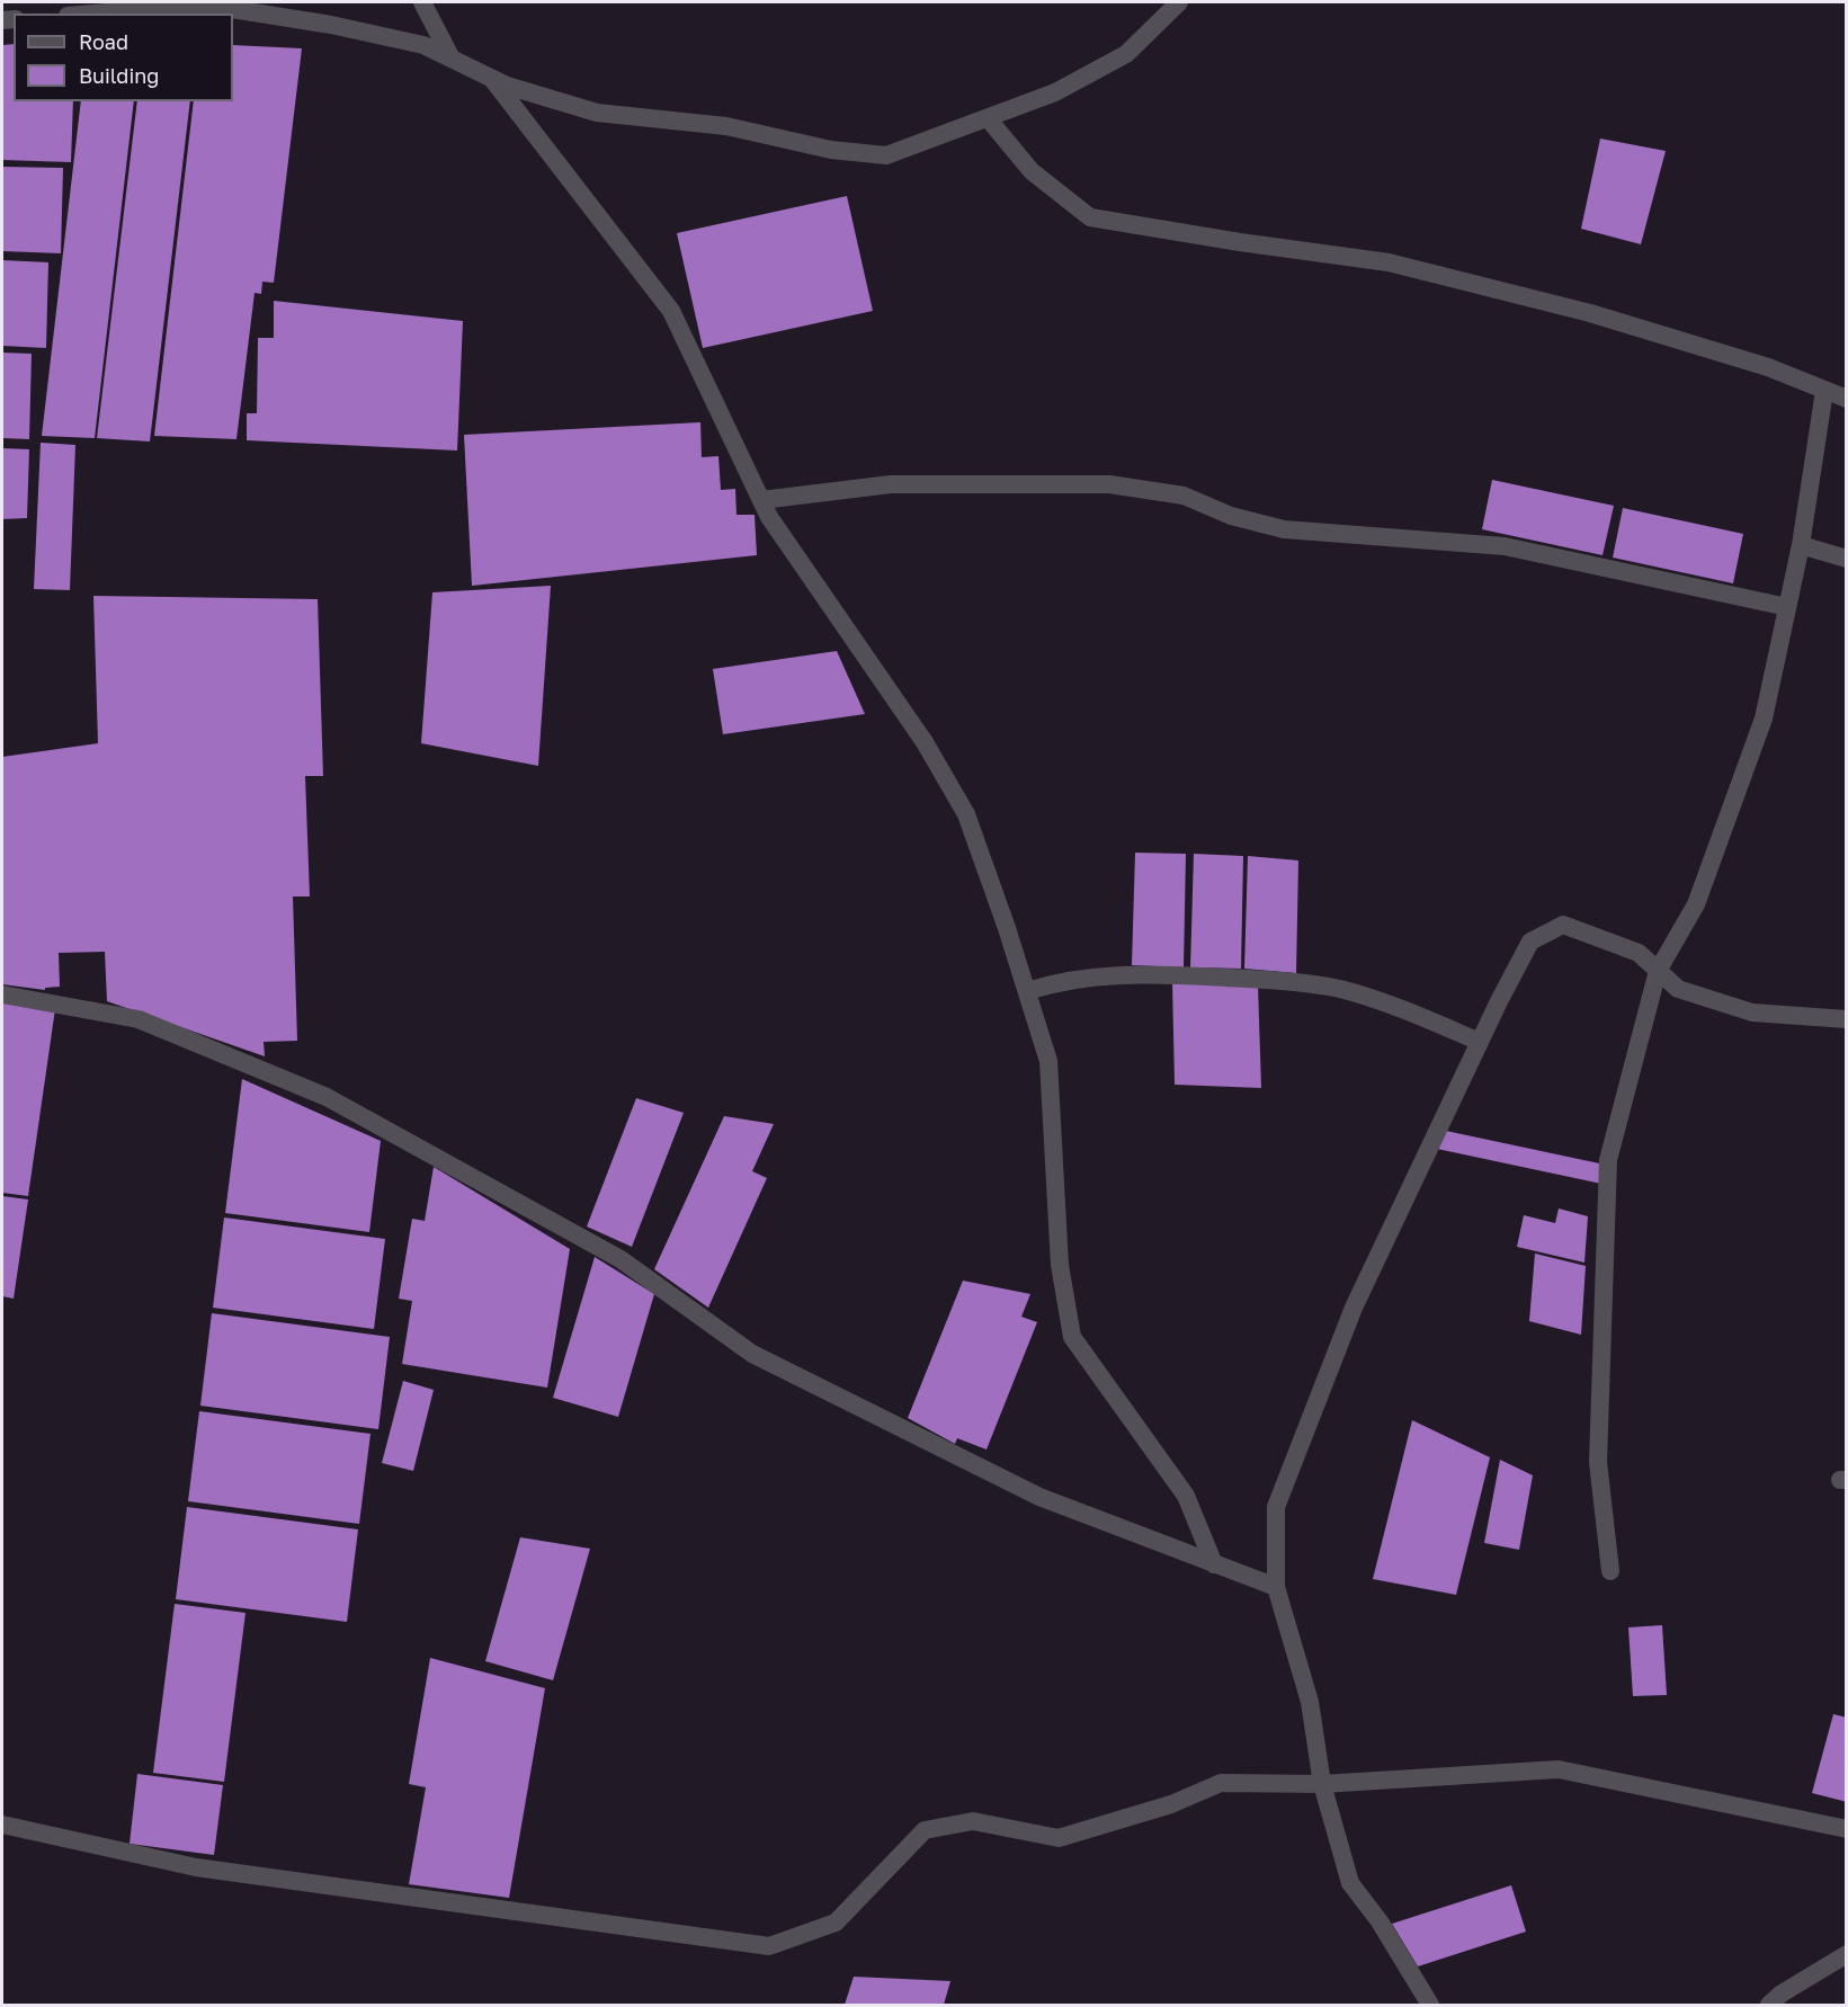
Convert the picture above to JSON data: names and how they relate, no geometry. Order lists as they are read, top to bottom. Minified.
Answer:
{"legend":["Road","Building"]}
